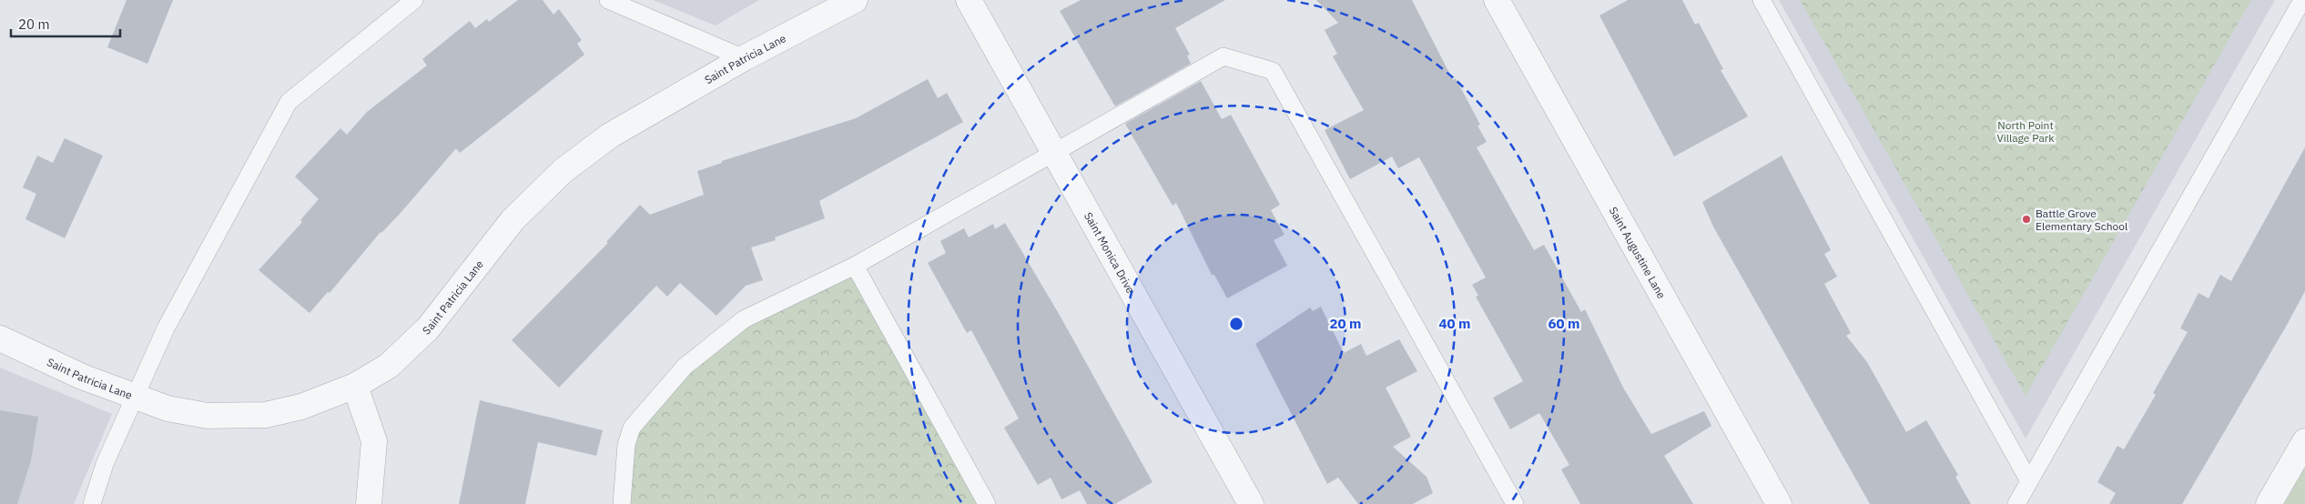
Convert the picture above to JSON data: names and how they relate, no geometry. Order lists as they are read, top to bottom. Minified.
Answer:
{"streets":{"street":["Saint Patricia Lane","Saint Monica Drive","Saint Augustine Lane"]},"parks":["North Point Village Park"],"places":["Battle Grove Elementary School"],"scale_bar":"20 m","rings":["20 m","40 m","60 m"]}
